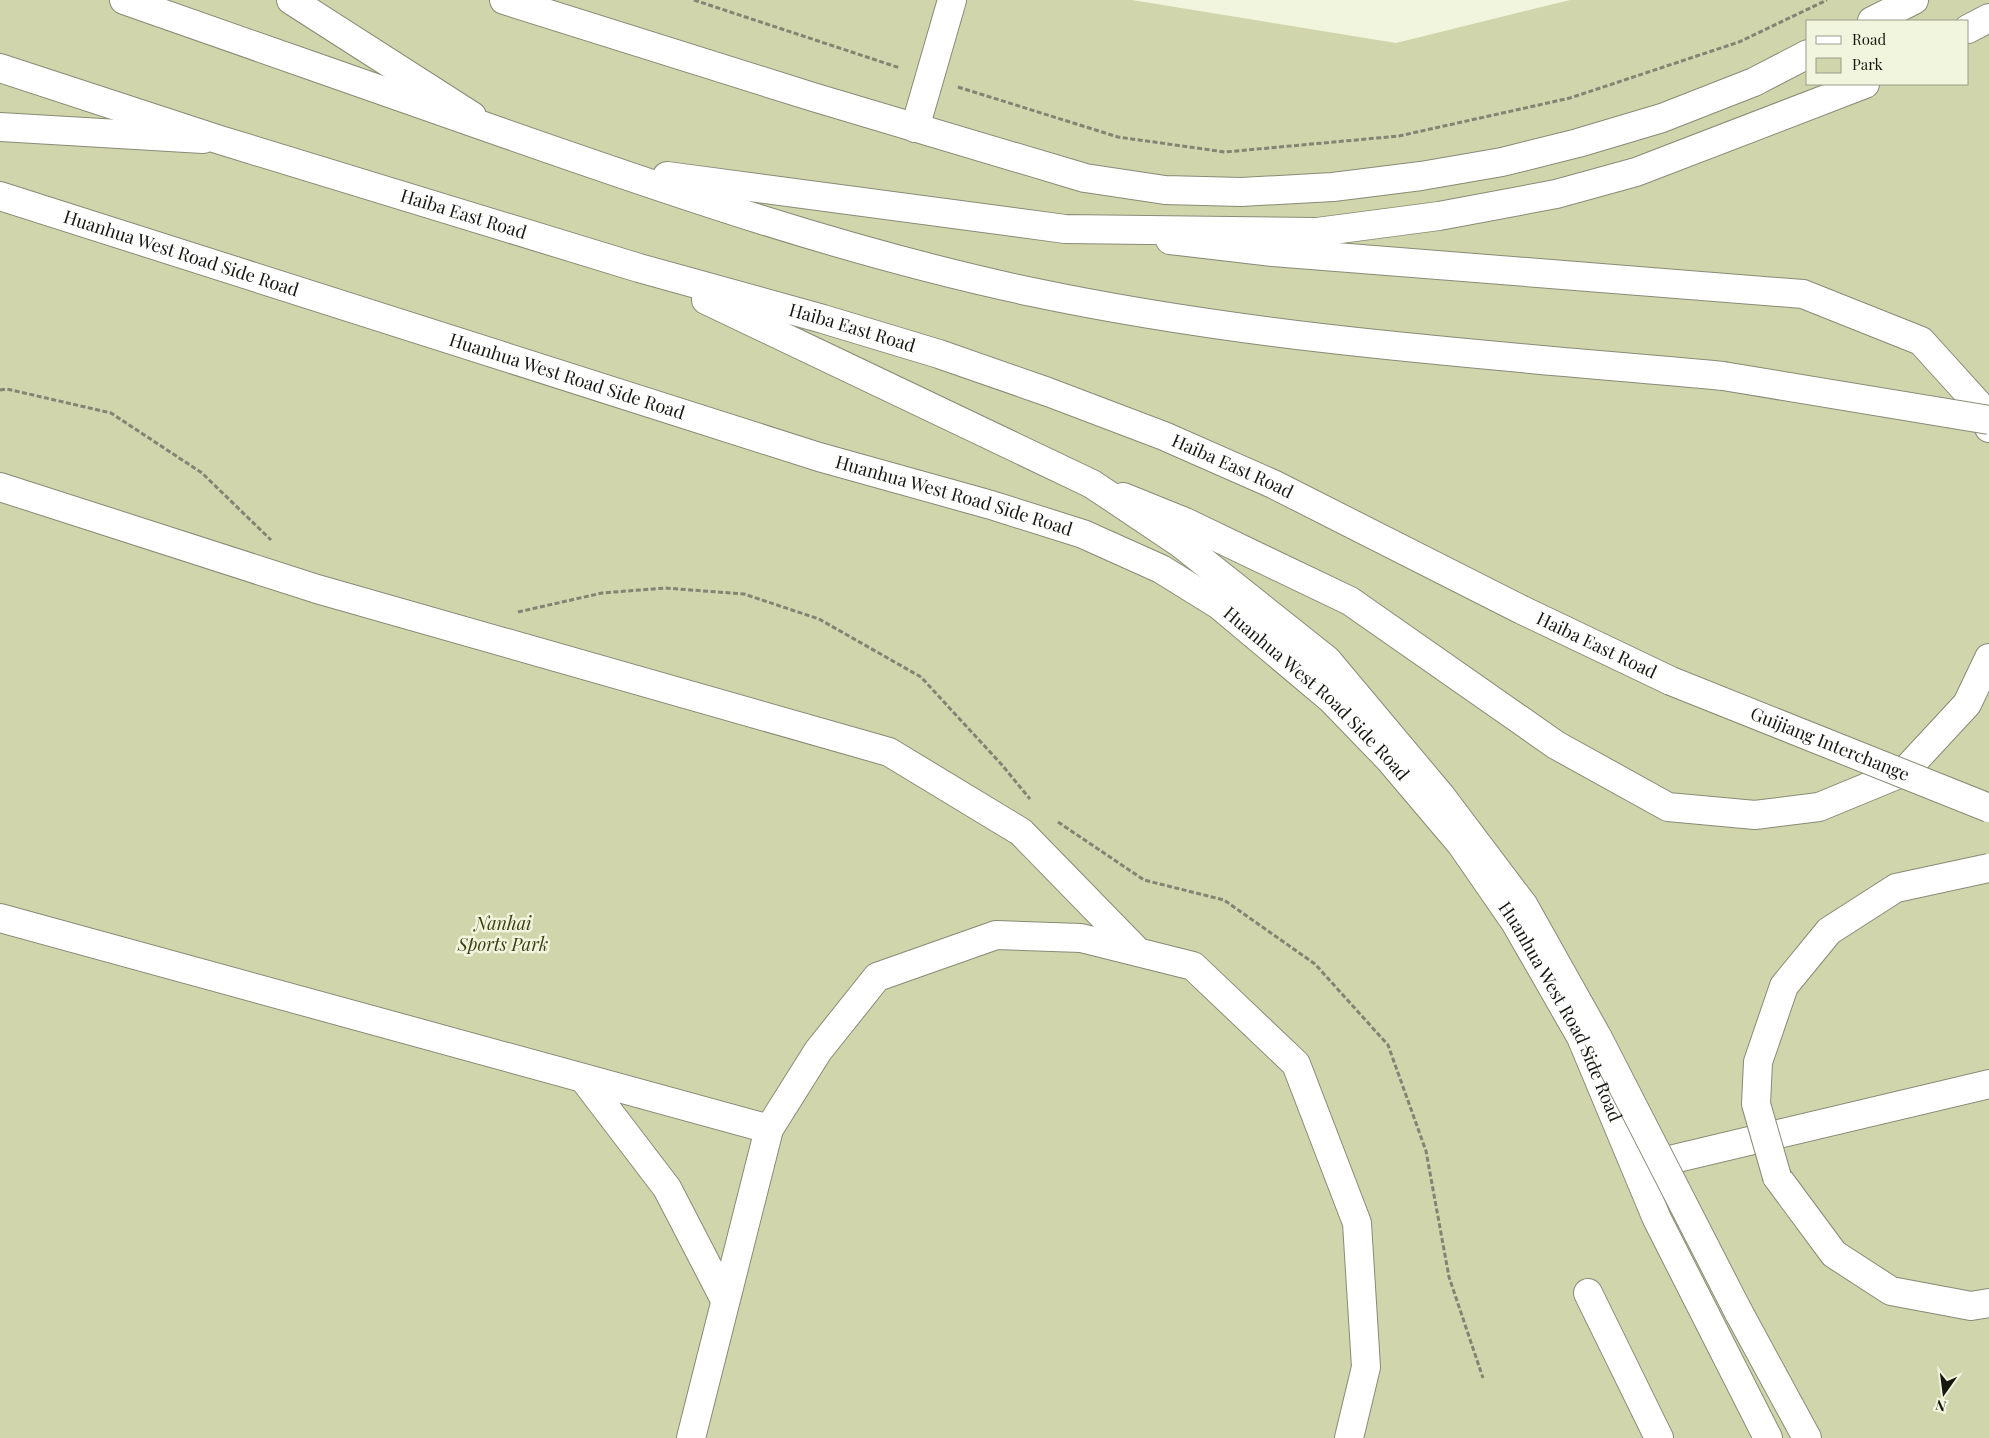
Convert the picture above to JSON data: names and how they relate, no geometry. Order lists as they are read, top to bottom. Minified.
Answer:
{"streets":{"main road":["Haiba East Road","Huanhua West Road Side Road","Guijiang Interchange"]},"crossings":[["Haiba East Road","Guijiang Interchange"]],"parks":["Nanhai Sports Park"],"legend":["Road","Park"],"north":"bottom"}
